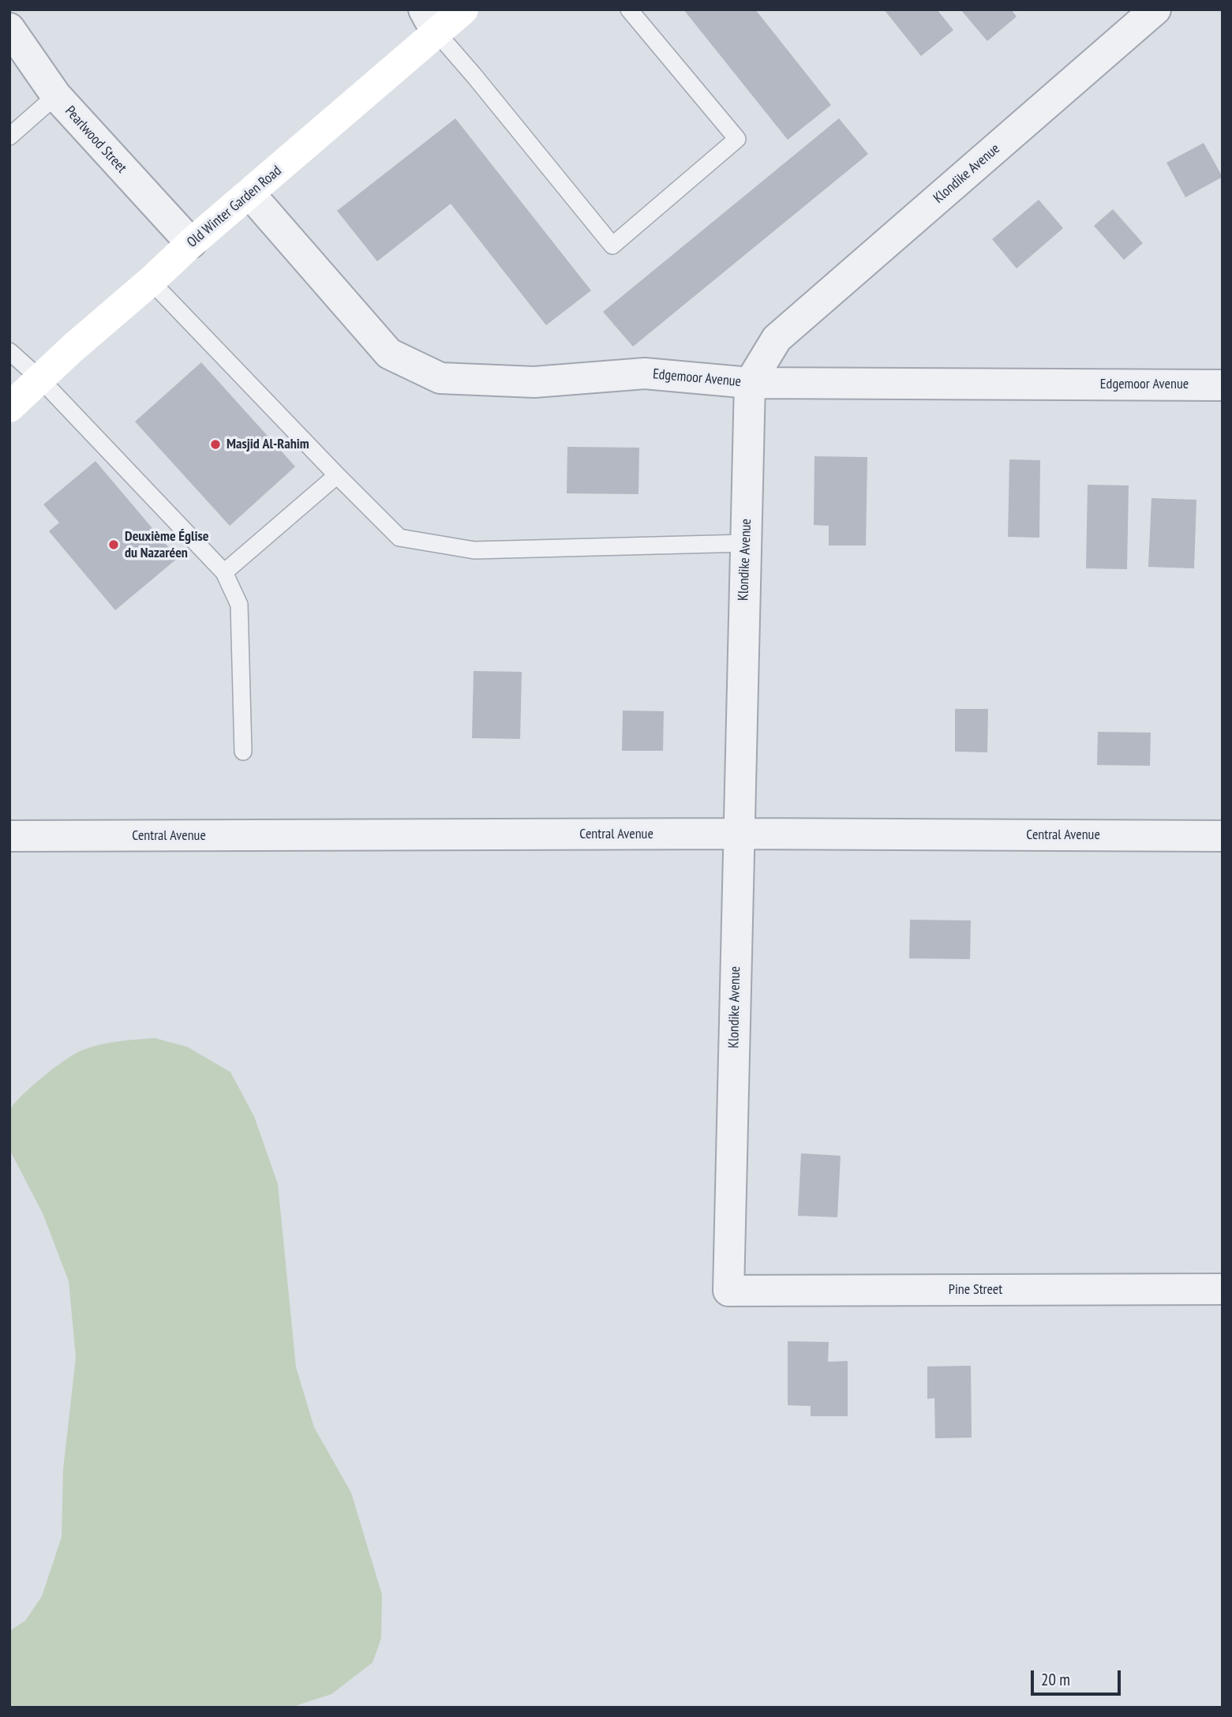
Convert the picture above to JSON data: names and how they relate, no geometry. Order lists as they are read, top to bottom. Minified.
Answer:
{"streets":{"main road":["Old Winter Garden Road"],"street":["Pearlwood Street","Klondike Avenue","Edgemoor Avenue","Central Avenue","Pine Street"]},"crossings":[["Pearlwood Street","Old Winter Garden Road"],["Klondike Avenue","Edgemoor Avenue"],["Klondike Avenue","Central Avenue"],["Klondike Avenue","Pine Street"],["Old Winter Garden Road","Edgemoor Avenue"]],"places":["Masjid Al-Rahim","Deuxième Église du Nazaréen"],"scale_bar":"20 m"}
